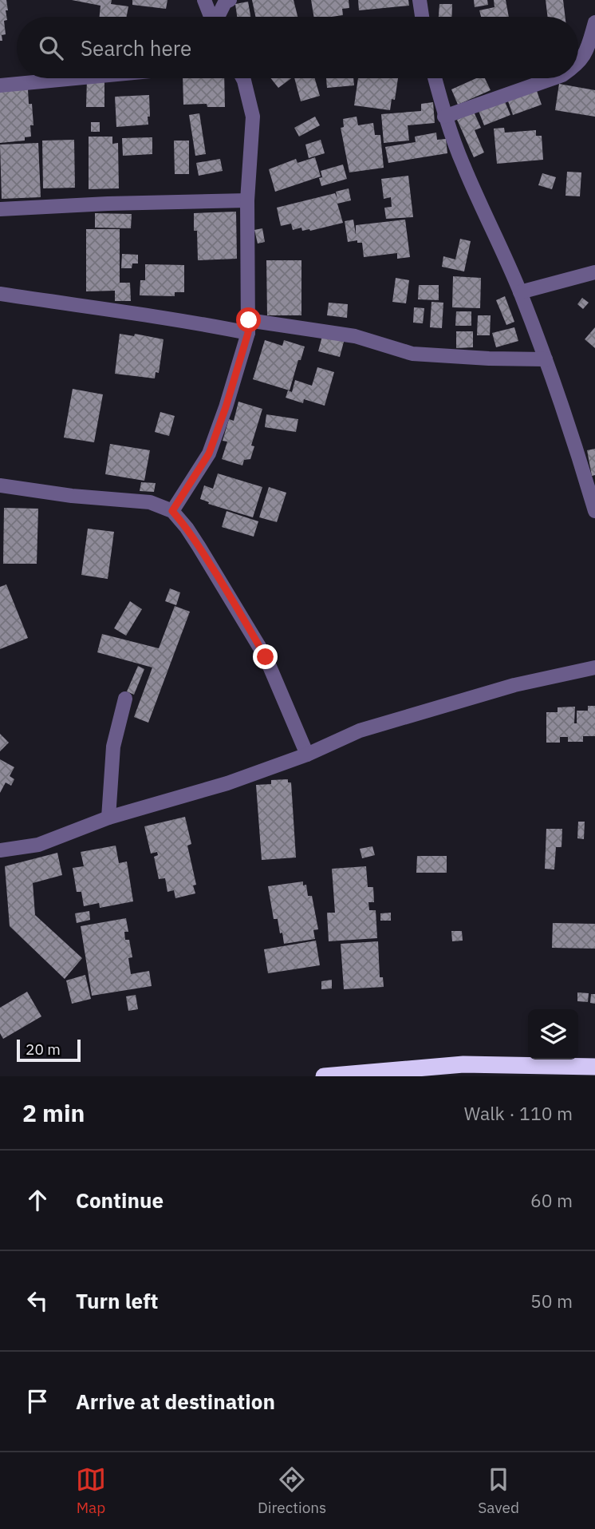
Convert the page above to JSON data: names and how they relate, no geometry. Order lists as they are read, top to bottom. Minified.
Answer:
{"scale_bar":"20 m","page":{"search":"Search here","scale":"20 m","heading":["2 min","Walk · 110 m"],"list":[["Continue","60 m"],["Turn left","50 m"],"Arrive at destination"],"nav":["Map","Directions","Saved"]}}
